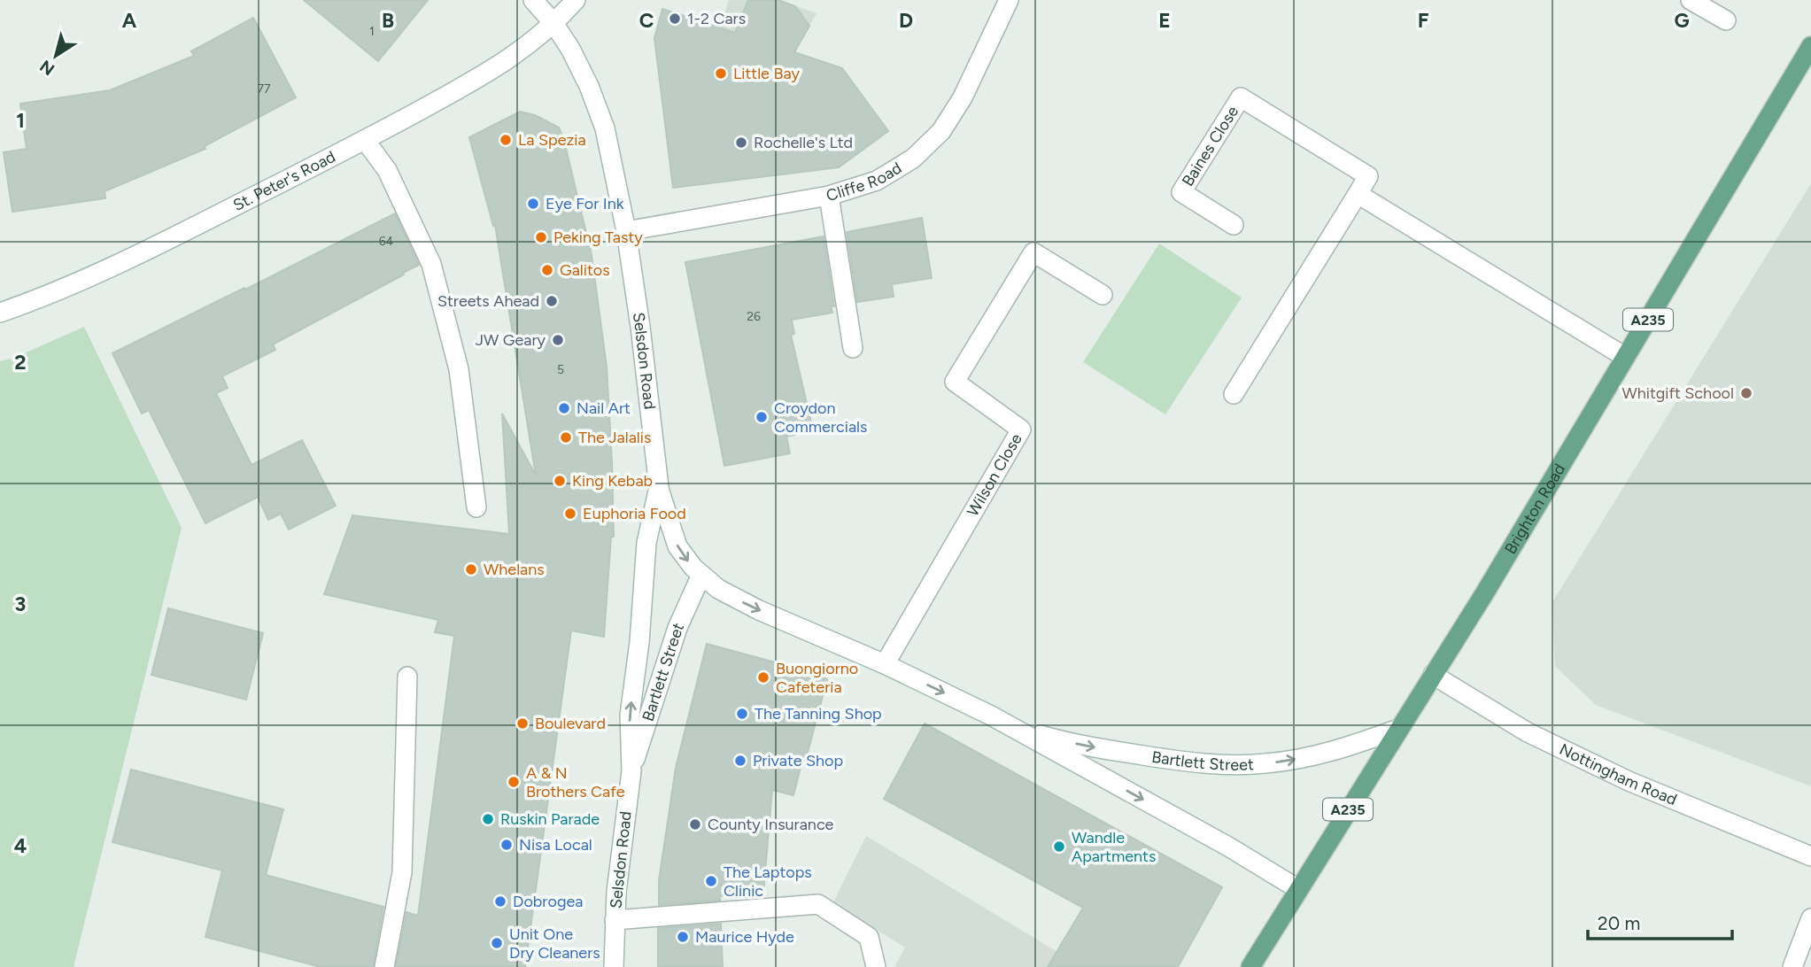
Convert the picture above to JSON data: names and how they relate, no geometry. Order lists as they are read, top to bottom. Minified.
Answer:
{"streets":{"main road":["Baines Close","Cliffe Road","St. Peter's Road","A235","Selsdon Road","Wilson Close","Brighton Road","Bartlett Street","Nottingham Road"]},"crossings":[["Cliffe Road","Selsdon Road"],["St. Peter's Road","Selsdon Road"],["Selsdon Road","Bartlett Street"],["Wilson Close","Bartlett Street"],["Brighton Road","Bartlett Street"],["Brighton Road","Nottingham Road"]],"one_way":["Bartlett Street"],"places":["1-2 Cars","Little Bay","La Spezia","Rochelle's Ltd","Eye For Ink","Peking Tasty","Galitos","Streets Ahead","JW Geary","Whitgift School","Nail Art","Croydon Commercials","The Jalalis","King Kebab","Euphoria Food","Whelans","Buongiorno Cafeteria","The Tanning Shop","Boulevard","Private Shop","A & N Brothers Cafe","Ruskin Parade","County Insurance","Nisa Local","Wandle Apartments","The Laptops Clinic","Dobrogea","Maurice Hyde","Unit One Dry Cleaners"],"house_numbers":["1","77","64","26","5"],"scale_bar":"20 m","north":"bottom left","grid":{"columns":["A","B","C","D","E","F","G"],"rows":["1","2","3","4"]}}
